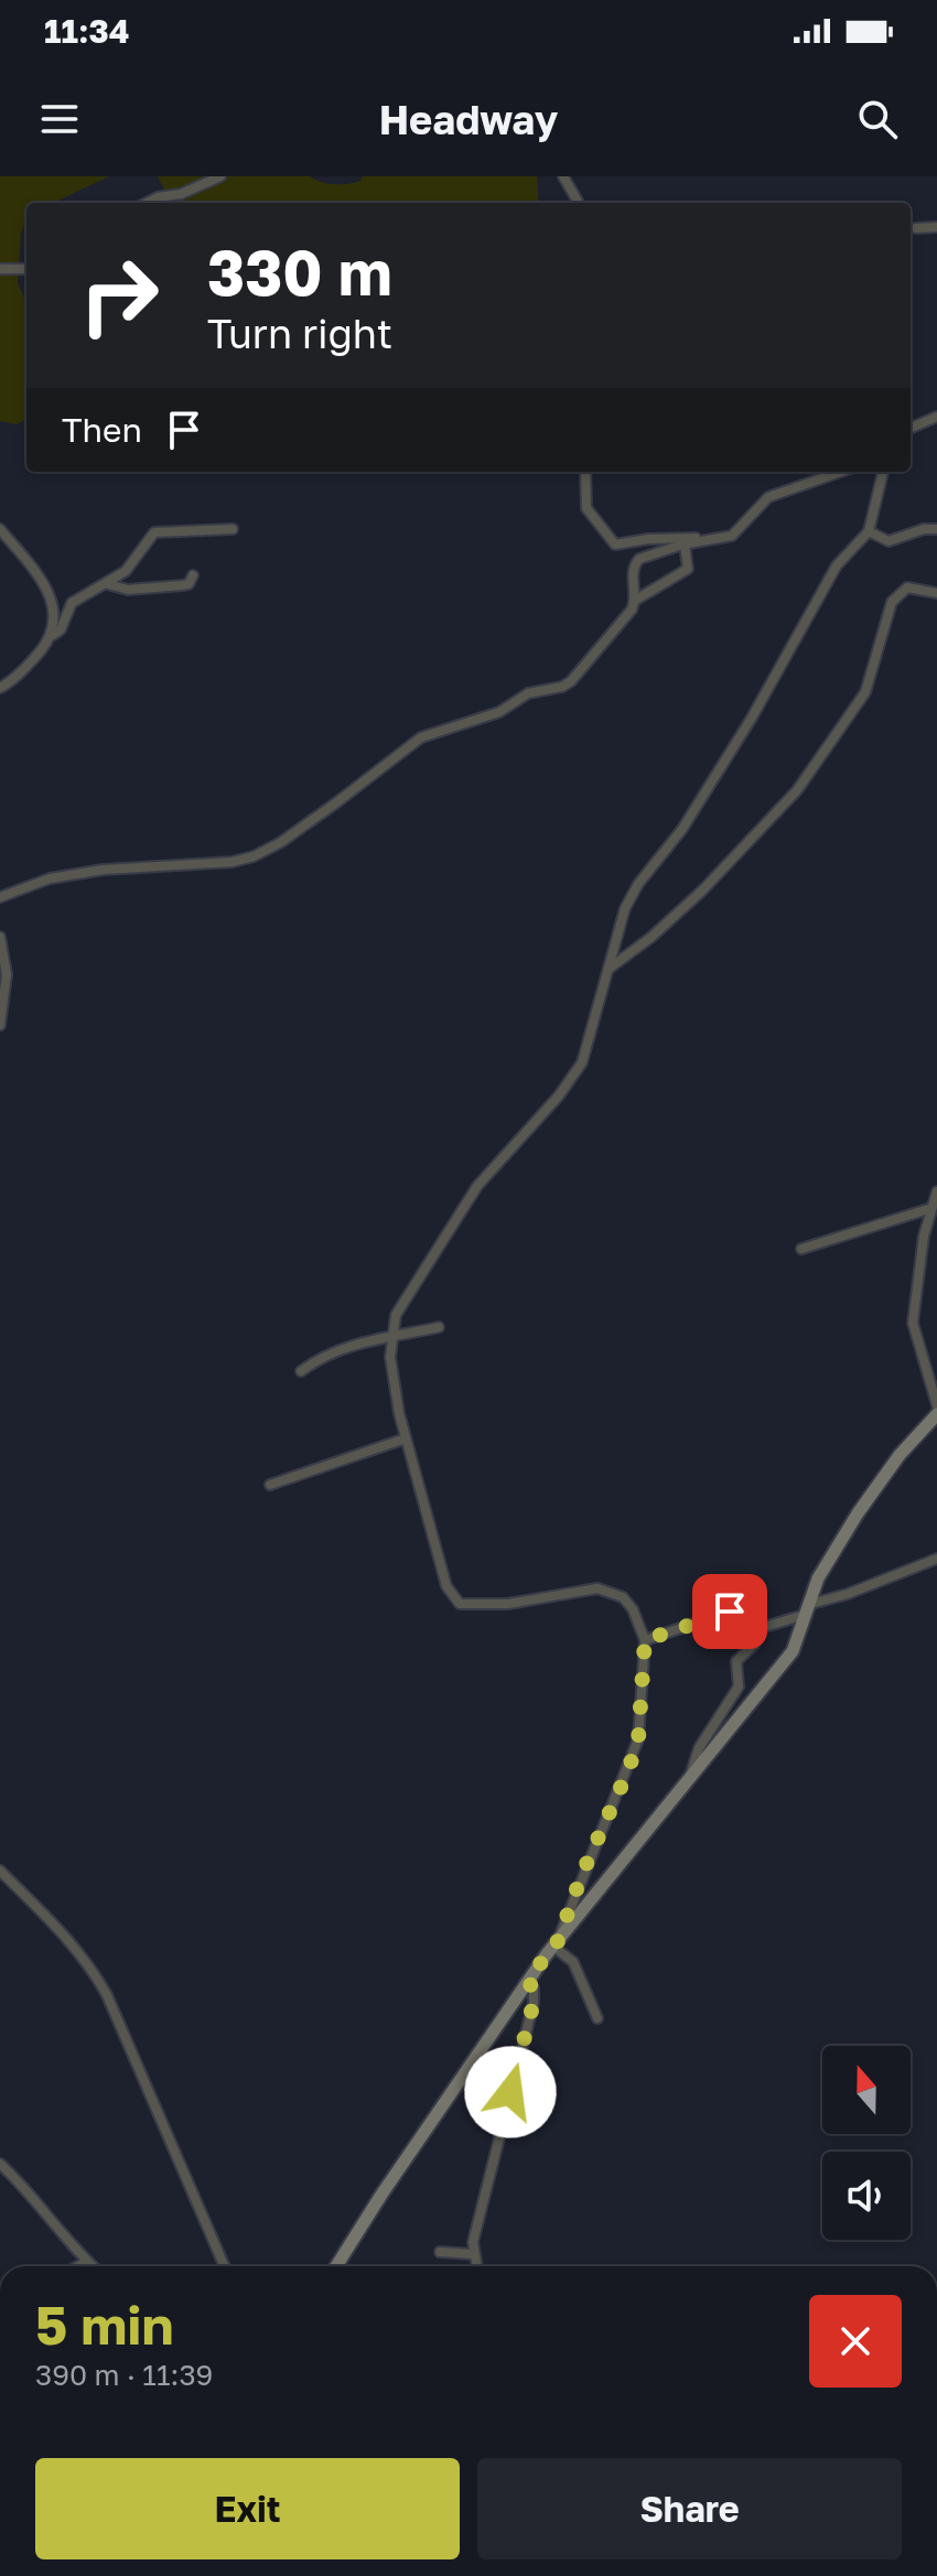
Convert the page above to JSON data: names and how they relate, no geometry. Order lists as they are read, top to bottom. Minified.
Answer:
{"north":"top","page":{"status":"11:34","header":"Headway","turn":["330 m","Turn right"],"then":"Then","heading":["5 min","390 m · 11:39"],"buttons":["Exit","Share"]}}
